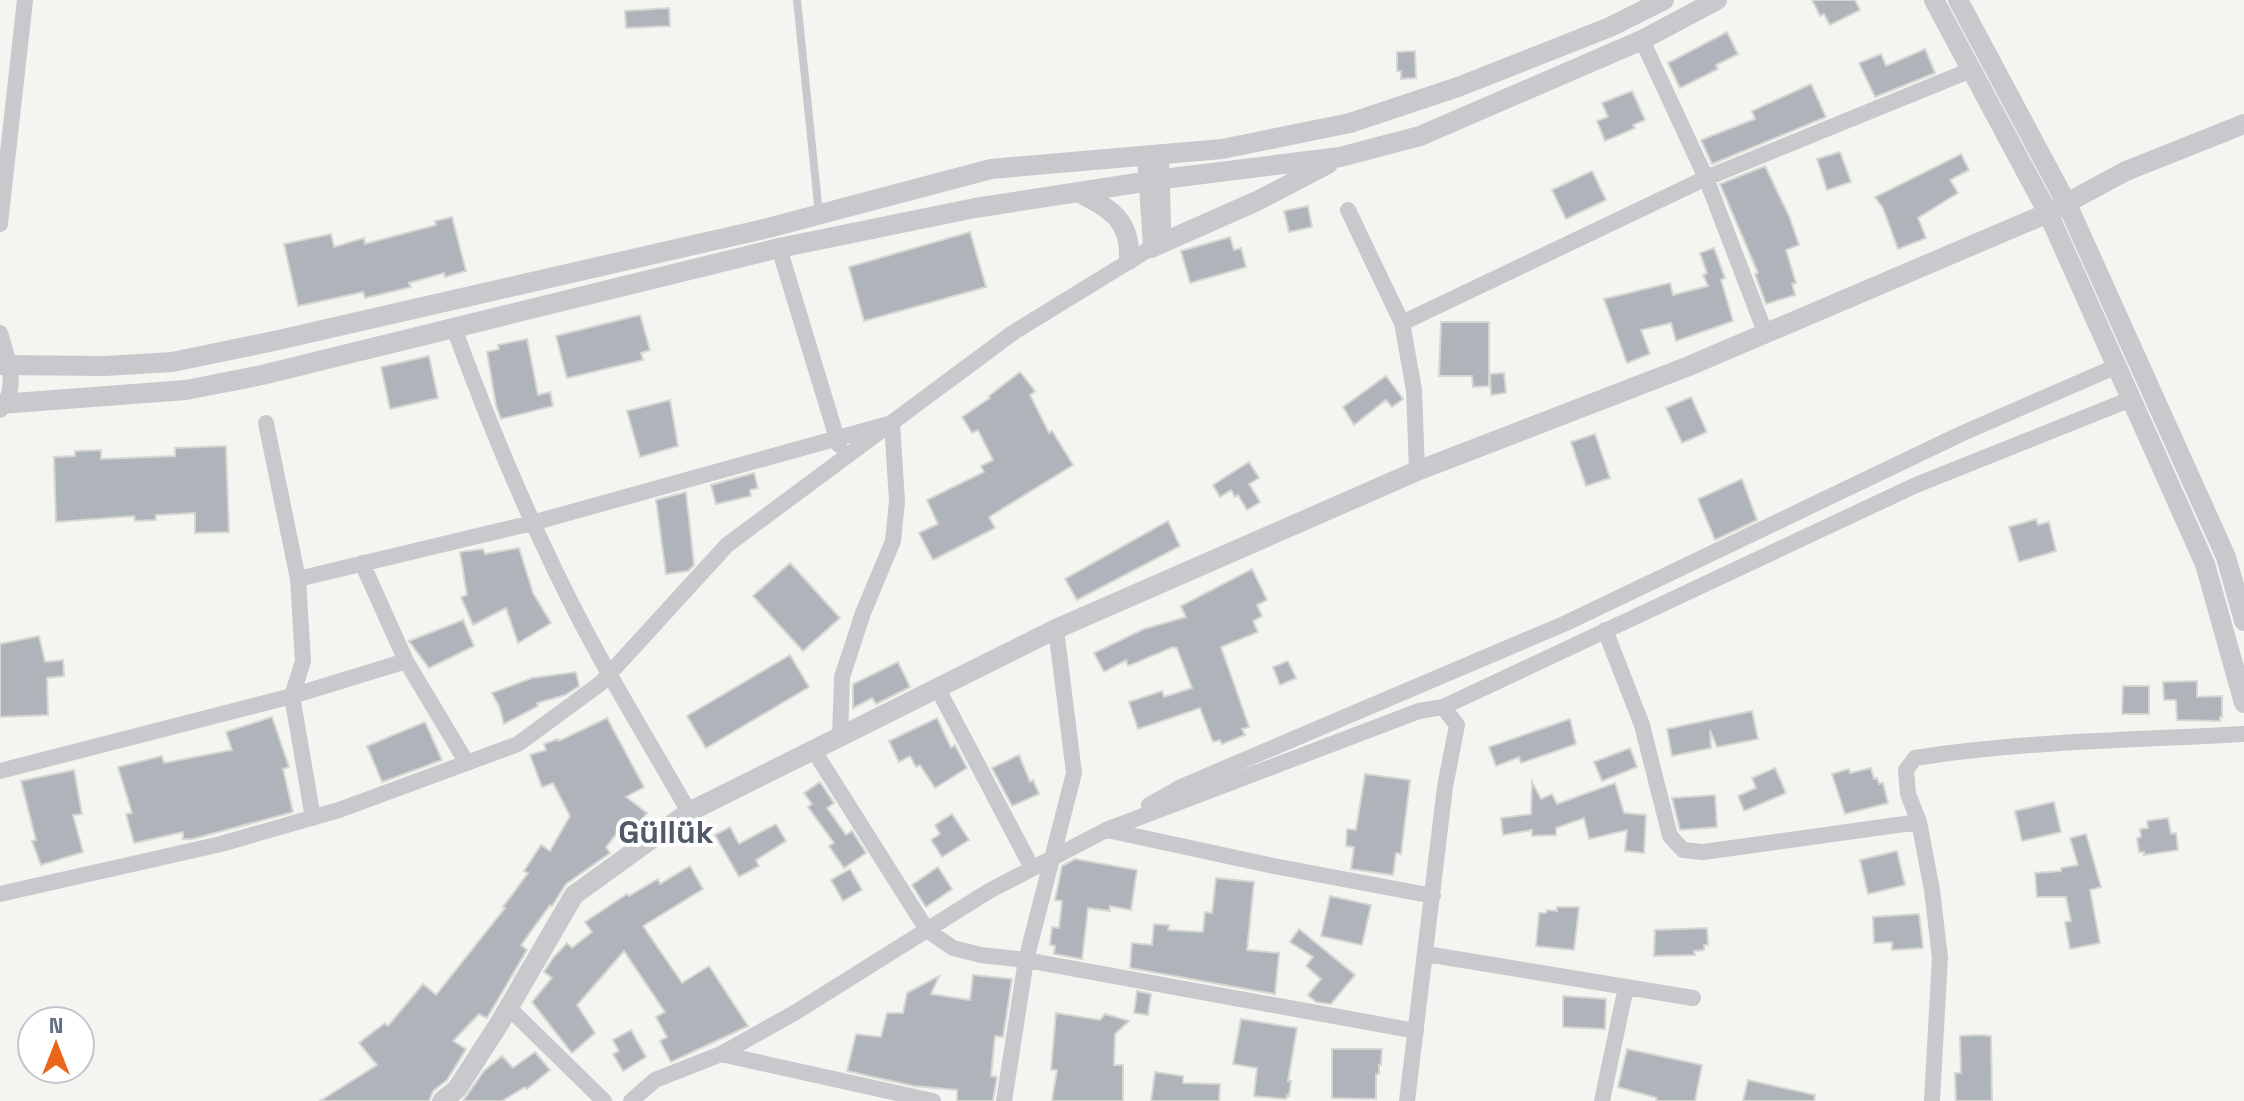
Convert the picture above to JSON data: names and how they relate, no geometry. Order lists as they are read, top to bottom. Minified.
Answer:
{"districts":["Güllük"],"north":"top"}
